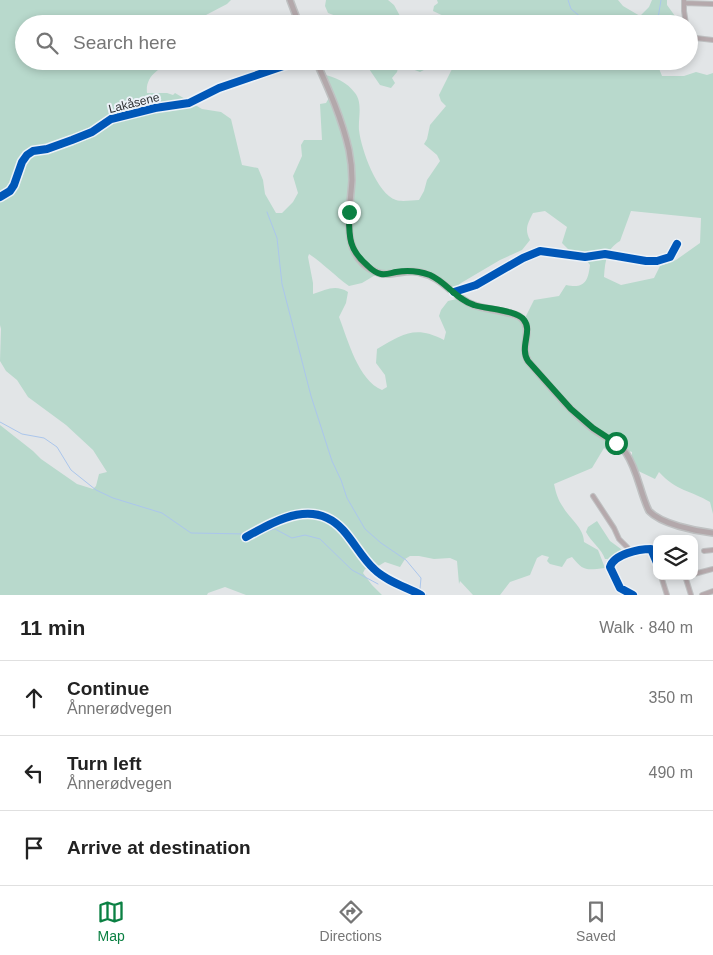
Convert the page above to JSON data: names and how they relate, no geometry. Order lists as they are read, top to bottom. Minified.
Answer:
{"streets":{"street":["Lakåsene"]},"page":{"search":"Search here","heading":["11 min","Walk · 840 m"],"list":[["Continue","Ånnerødvegen","350 m"],["Turn left","Ånnerødvegen","490 m"],"Arrive at destination"],"nav":["Map","Directions","Saved"]}}
